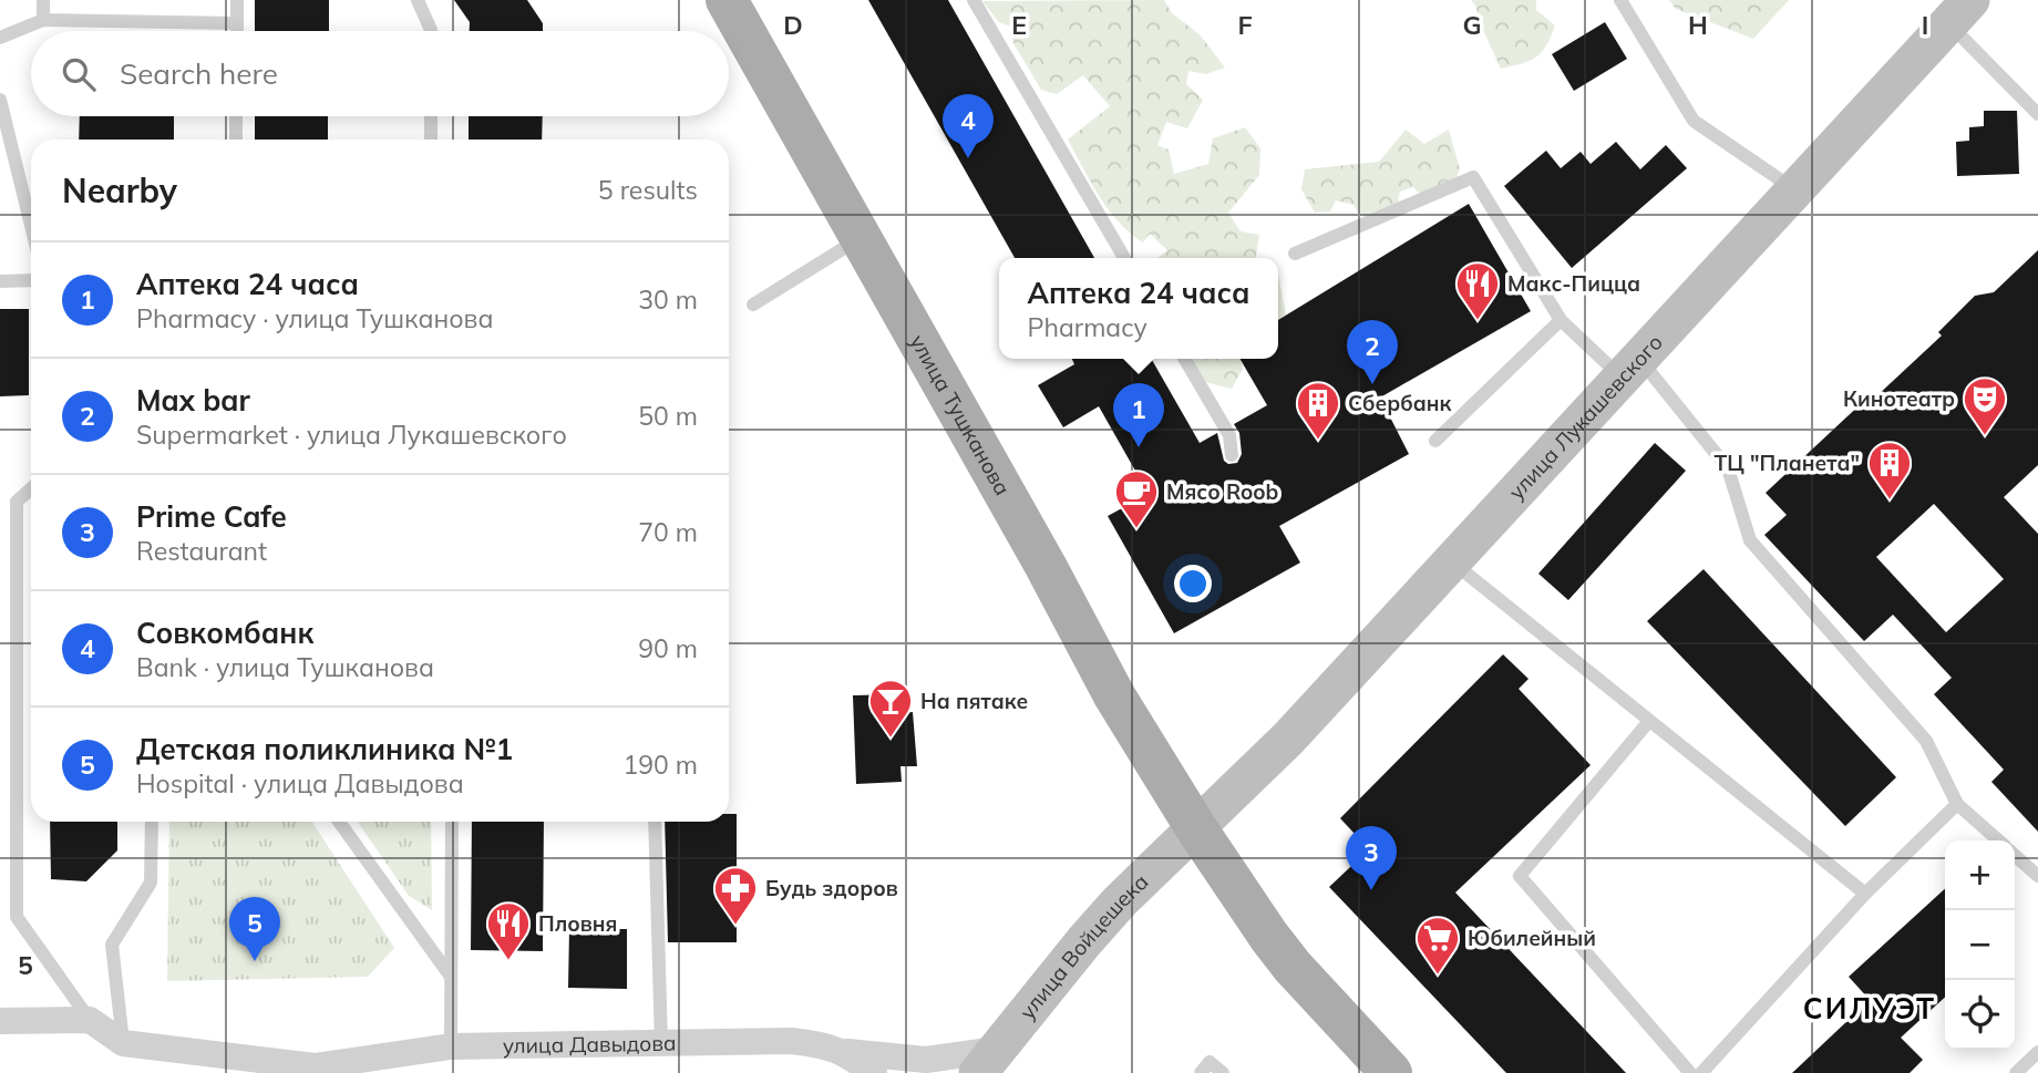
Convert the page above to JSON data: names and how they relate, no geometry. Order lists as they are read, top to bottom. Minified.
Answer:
{"streets":{"main road":["улица Тушканова","улица Лукашевского","улица Войцешека"],"street":["улица Давыдова"]},"crossings":[["улица Тушканова","улица Лукашевского"],["улица Тушканова","улица Войцешека"],["улица Лукашевского","улица Войцешека"]],"districts":["СИЛУЭТ"],"places":{"restaurant":["Макс-Пицца","Пловня"],"theatre":["Кинотеатр"],"building":["Сбербанк","ТЦ \"Планета\""],"cafe":["Мясо Roob"],"bar":["На пятаке"],"pharmacy":["Будь здоров"],"supermarket":["Юбилейный"]},"page":{"search":"Search here","pins":["4","2","1","3","5"],"heading":["Nearby","5 results"],"list":[{"mark":"1","name":"Аптека 24 часа","note":"Pharmacy · улица Тушканова","value":"30 m"},{"mark":"2","name":"Max bar","note":"Supermarket · улица Лукашевского","value":"50 m"},{"mark":"3","name":"Prime Cafe","note":"Restaurant","value":"70 m"},{"mark":"4","name":"Совкомбанк","note":"Bank · улица Тушканова","value":"90 m"},{"mark":"5","name":"Детская поликлиника №1","note":"Hospital · улица Давыдова","value":"190 m"}],"popup":["Аптека 24 часа","Pharmacy"],"map_buttons":["+","−"]},"grid":{"columns":["D","E","F","G","H","I"],"rows":["5"]}}
